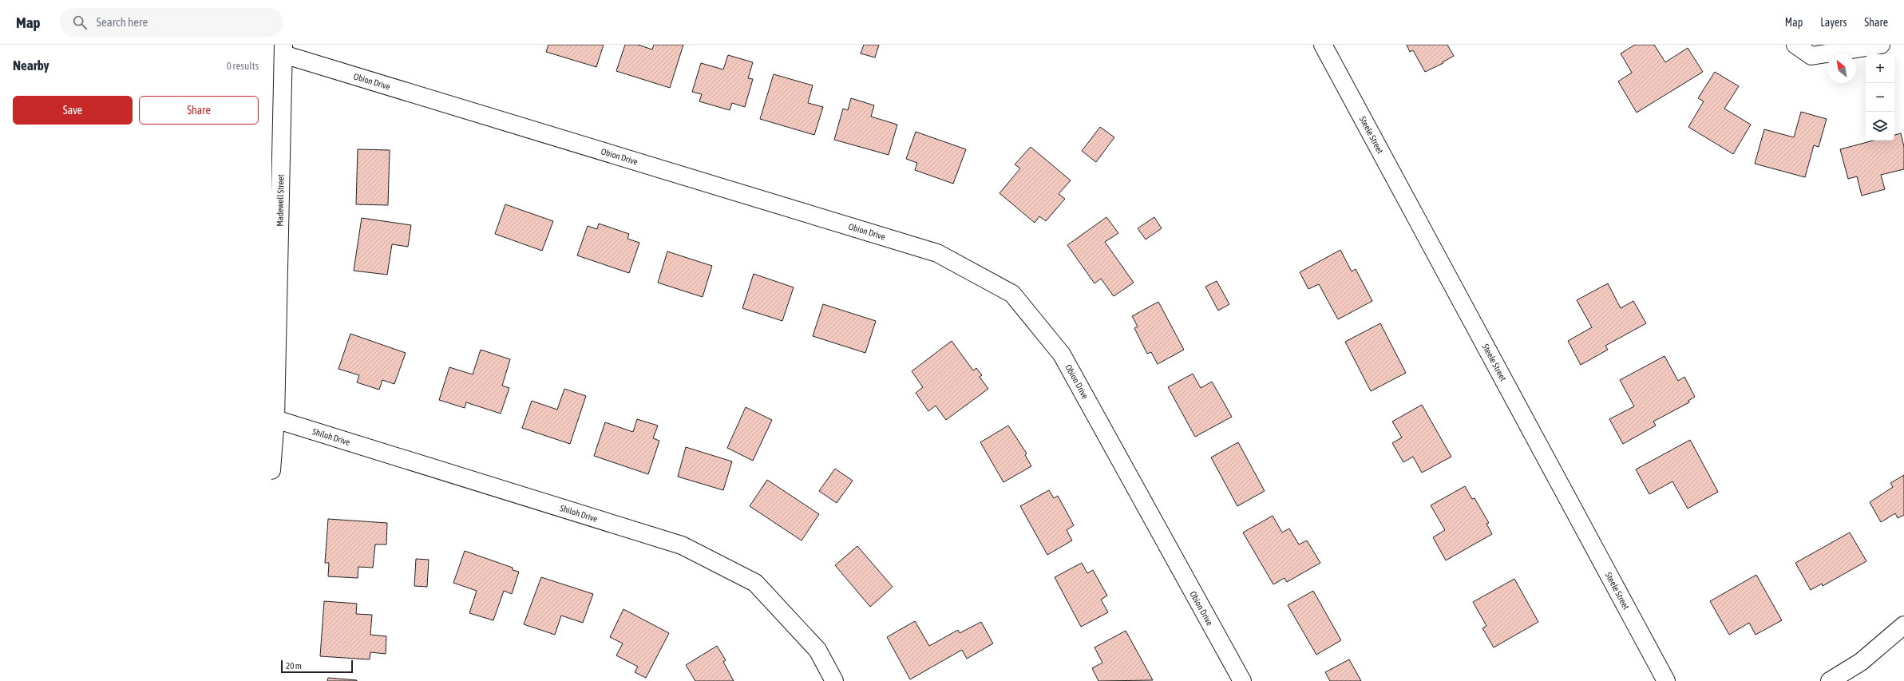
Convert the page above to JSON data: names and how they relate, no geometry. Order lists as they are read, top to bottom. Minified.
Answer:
{"streets":{"street":["Obion Drive","Steele Street","Madewell Street","Shiloh Drive"]},"crossings":[["Obion Drive","Madewell Street"],["Madewell Street","Shiloh Drive"]],"scale_bar":"20 m","north":"top left","page":{"header":"Map","search":"Search here","nav":["Map","Layers","Share"],"heading":["Nearby","0 results"],"map_buttons":["+","−"],"buttons":["Save","Share"],"scale":"20 m"}}
